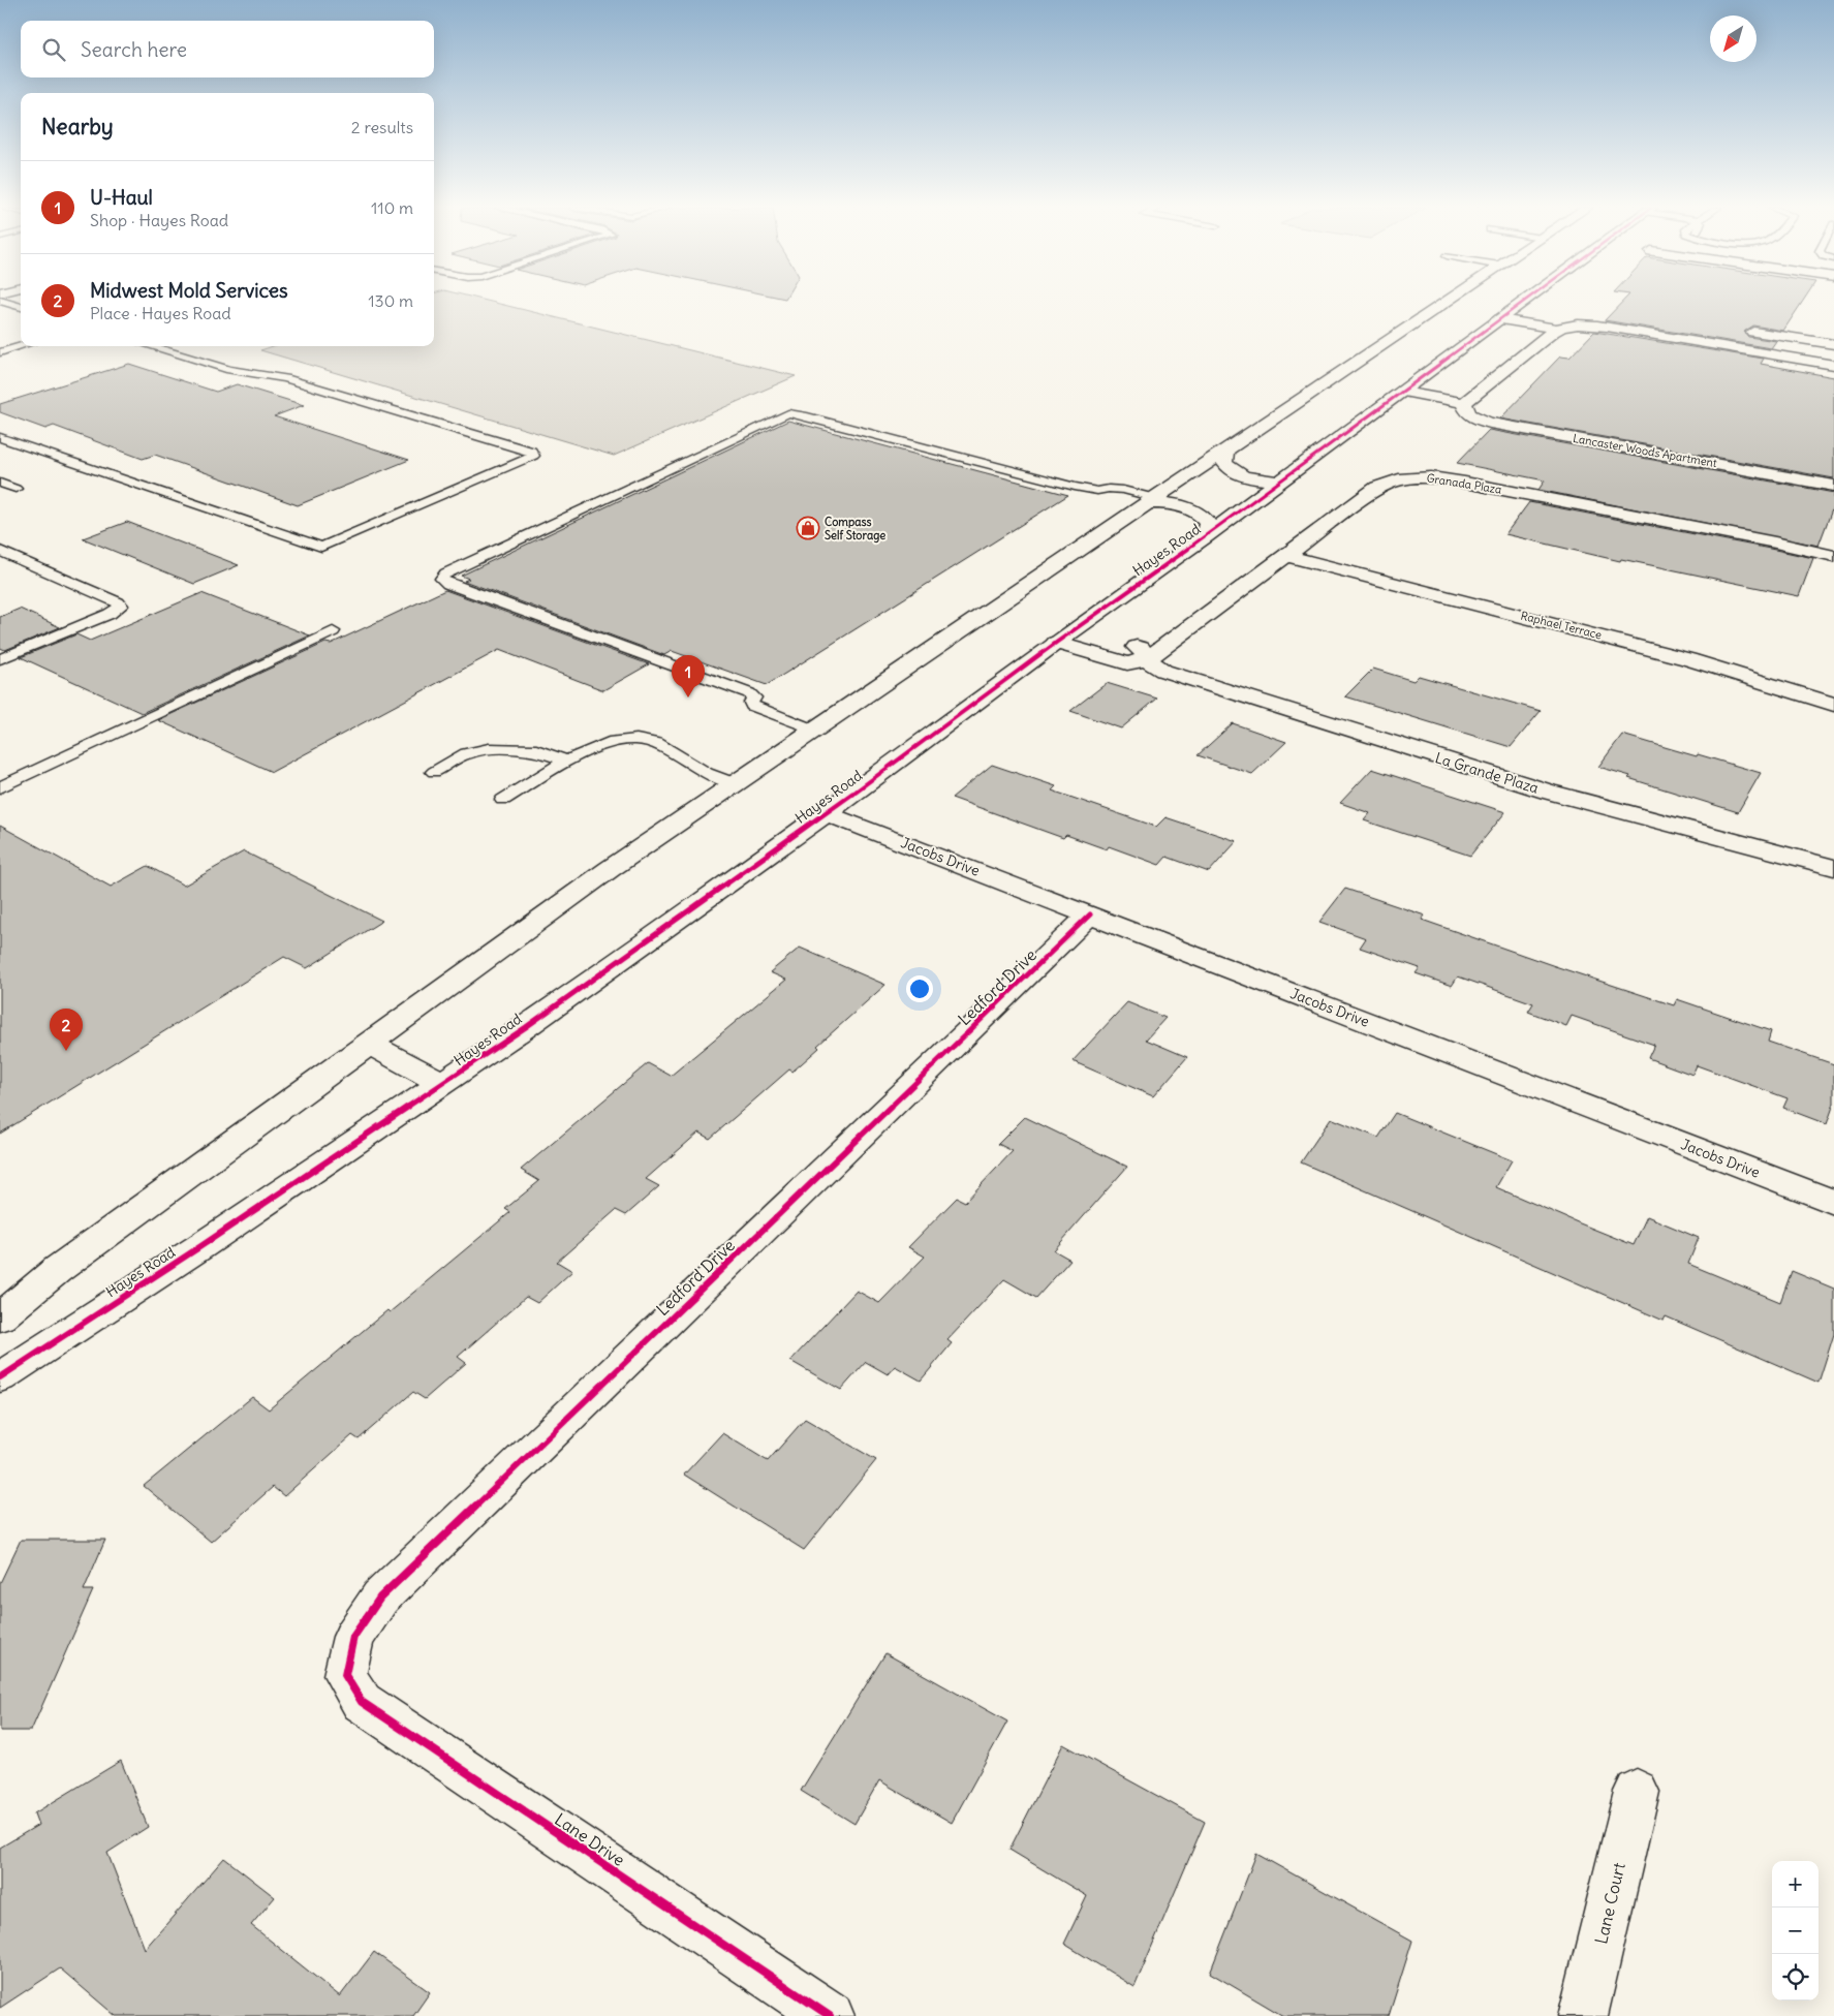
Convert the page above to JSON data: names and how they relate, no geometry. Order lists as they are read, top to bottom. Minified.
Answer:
{"streets":{"street":["Lancaster Woods Apartment","Granada Plaza","Hayes Road","Raphael Terrace","La Grande Plaza","Jacobs Drive","Ledford Drive","Lane Drive","Lane Court"]},"crossings":[["Granada Plaza","Raphael Terrace"],["Granada Plaza","La Grande Plaza"],["Hayes Road","La Grande Plaza"],["Hayes Road","Jacobs Drive"],["Jacobs Drive","Ledford Drive"],["Ledford Drive","Lane Drive"]],"places":{"shop":["Compass Self Storage"]},"north":"bottom left","page":{"search":"Search here","heading":["Nearby","2 results"],"list":[{"mark":"1","name":"U-Haul","note":"Shop · Hayes Road","value":"110 m"},{"mark":"2","name":"Midwest Mold Services","note":"Place · Hayes Road","value":"130 m"}],"pins":["1","2"],"map_buttons":["+","−"]}}
